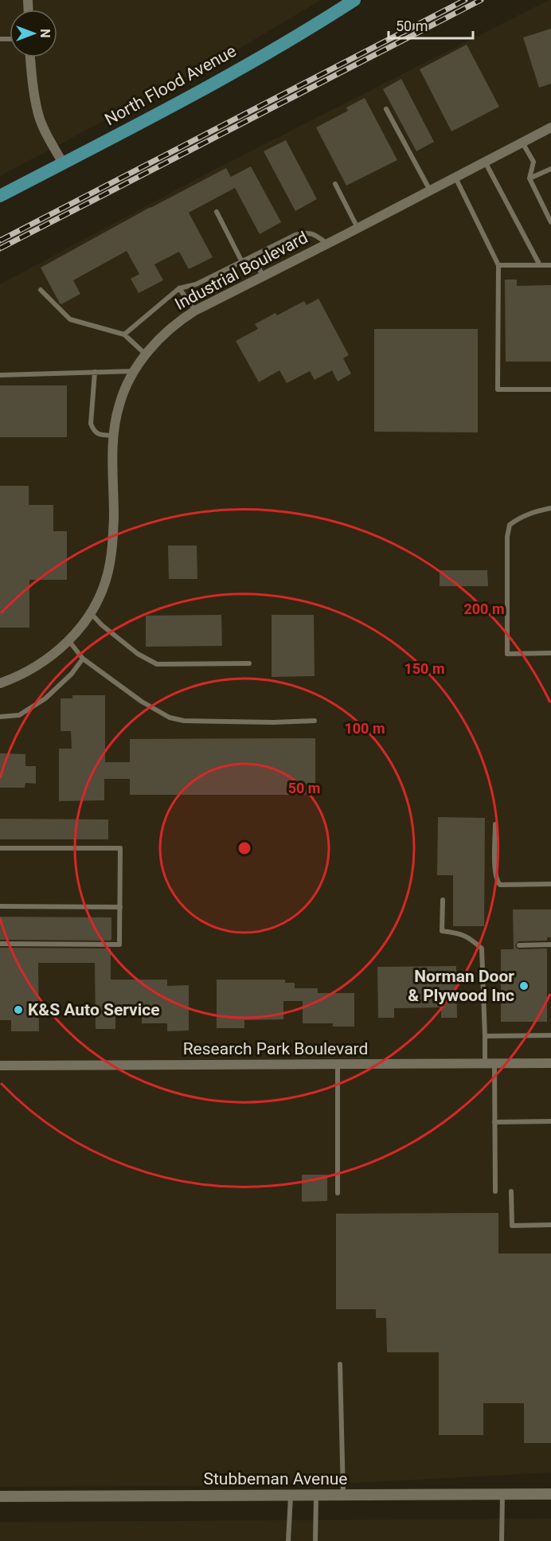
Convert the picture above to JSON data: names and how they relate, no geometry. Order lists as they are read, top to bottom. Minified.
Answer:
{"streets":{"main road":["North Flood Avenue"],"street":["Industrial Boulevard","Research Park Boulevard","Stubbeman Avenue"]},"places":["Norman Door & Plywood Inc","K&S Auto Service"],"scale_bar":"50 m","north":"right","rings":["200 m","150 m","100 m","50 m"]}
